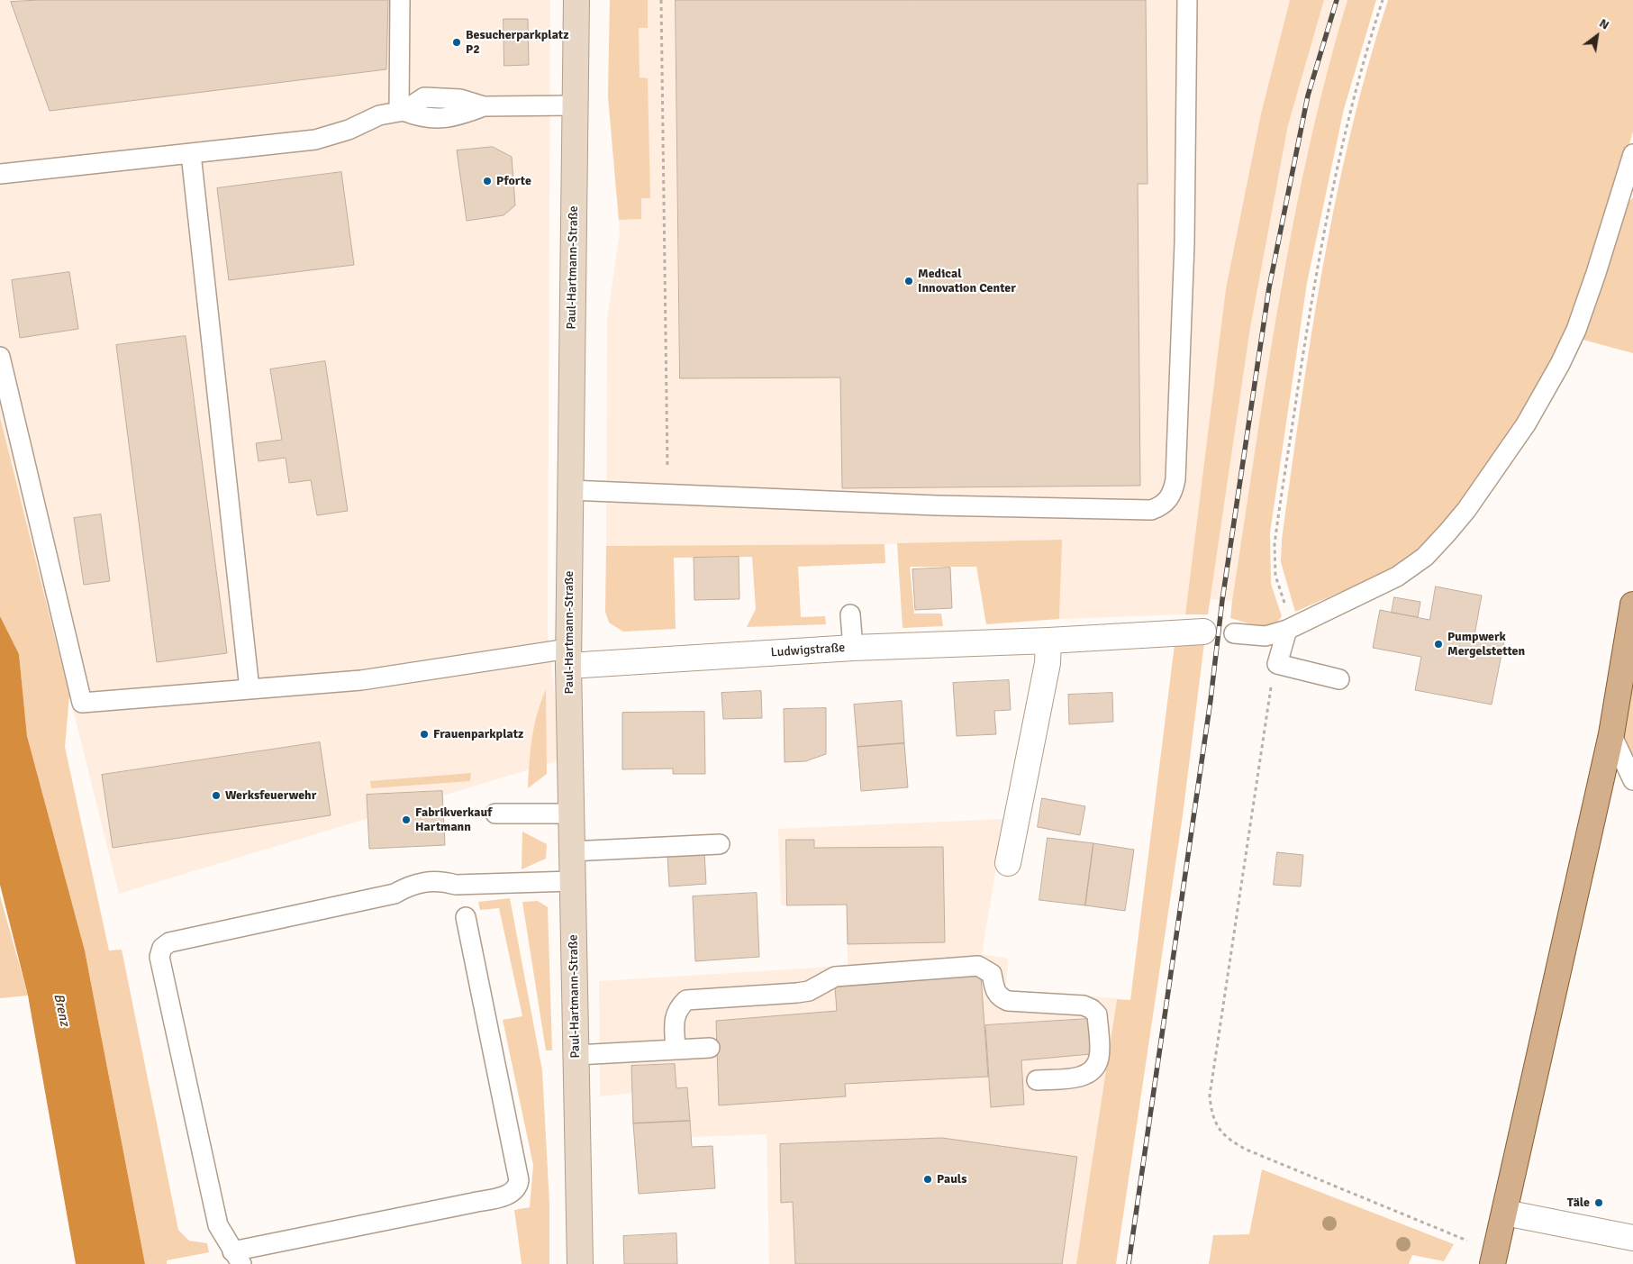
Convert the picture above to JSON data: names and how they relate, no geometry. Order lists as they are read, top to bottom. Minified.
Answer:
{"streets":{"main road":["Paul-Hartmann-Straße"],"street":["Ludwigstraße"]},"crossings":[["Paul-Hartmann-Straße","Ludwigstraße"]],"water":["Brenz"],"places":["Besucherparkplatz P2","Pforte","Medical Innovation Center","Pumpwerk Mergelstetten","Frauenparkplatz","Werksfeuerwehr","Fabrikverkauf Hartmann","Pauls","Täle"],"north":"top right"}
